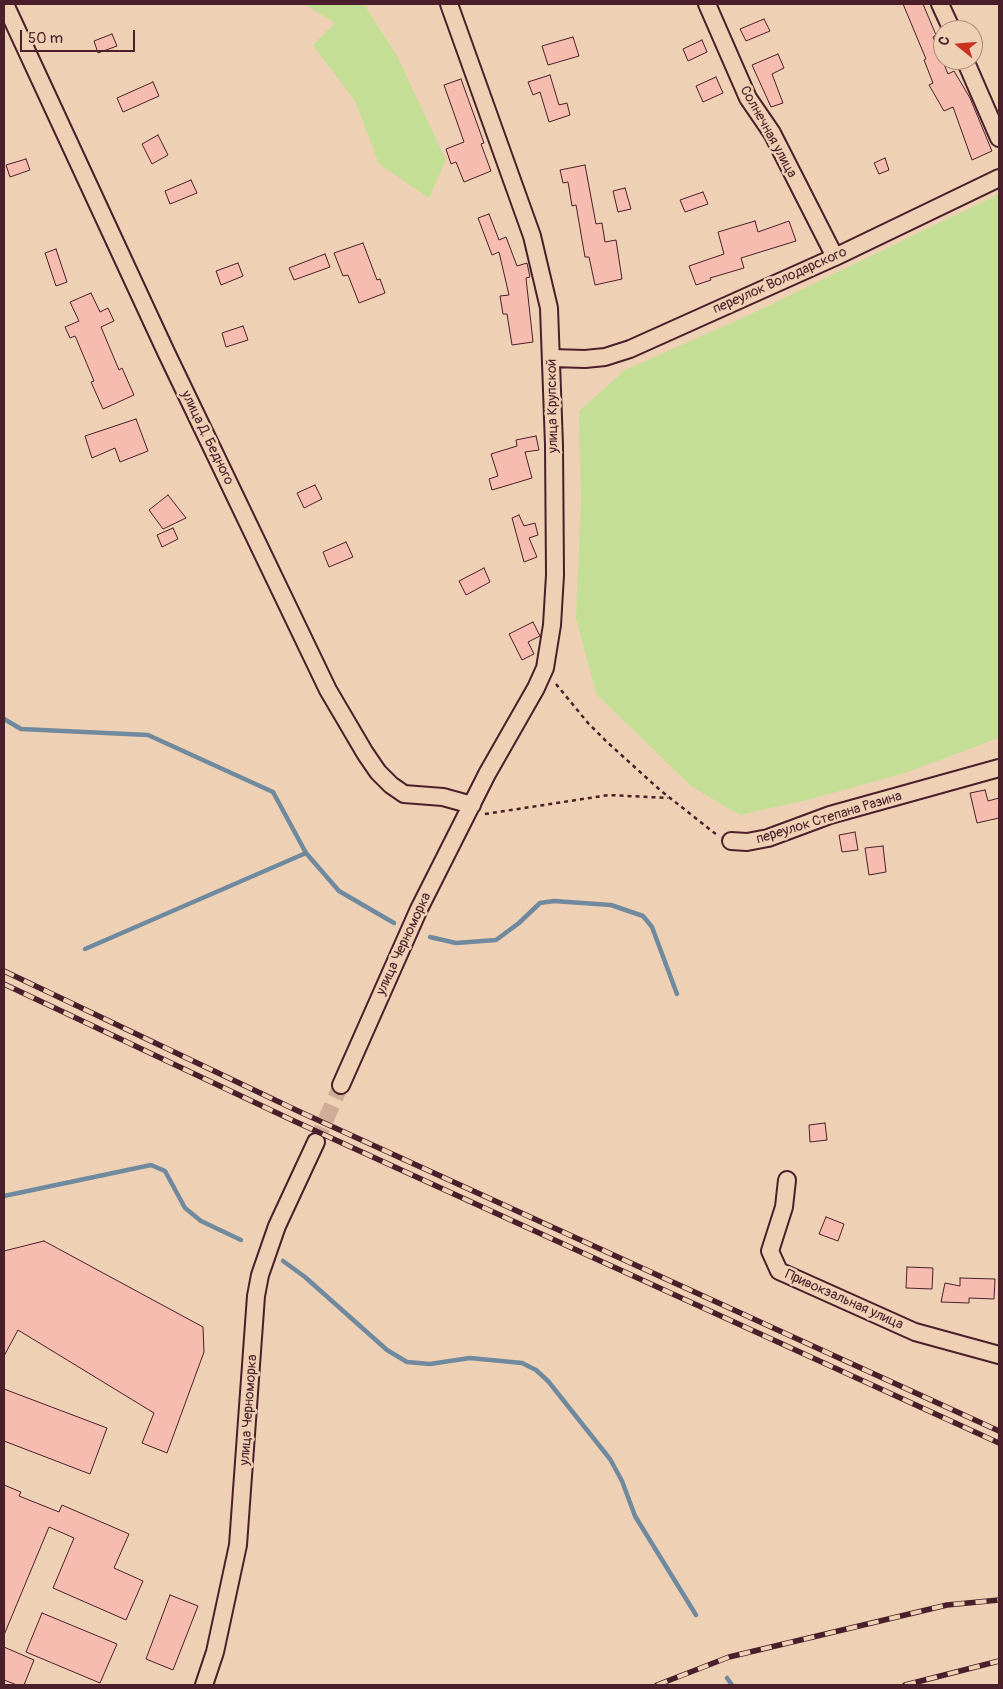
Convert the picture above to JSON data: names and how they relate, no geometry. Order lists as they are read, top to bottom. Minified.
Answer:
{"streets":{"street":["Солнечная улица","переулок Володарского","улица Крупской","улица Д. Бедного","переулок Степана Разина","улица Черноморка","Привокзальная улица"]},"crossings":[["Солнечная улица","переулок Володарского"],["переулок Володарского","улица Крупской"],["улица Крупской","улица Д. Бедного"],["улица Крупской","улица Черноморка"],["улица Д. Бедного","улица Черноморка"]],"scale_bar":"50 m","north":"left"}
